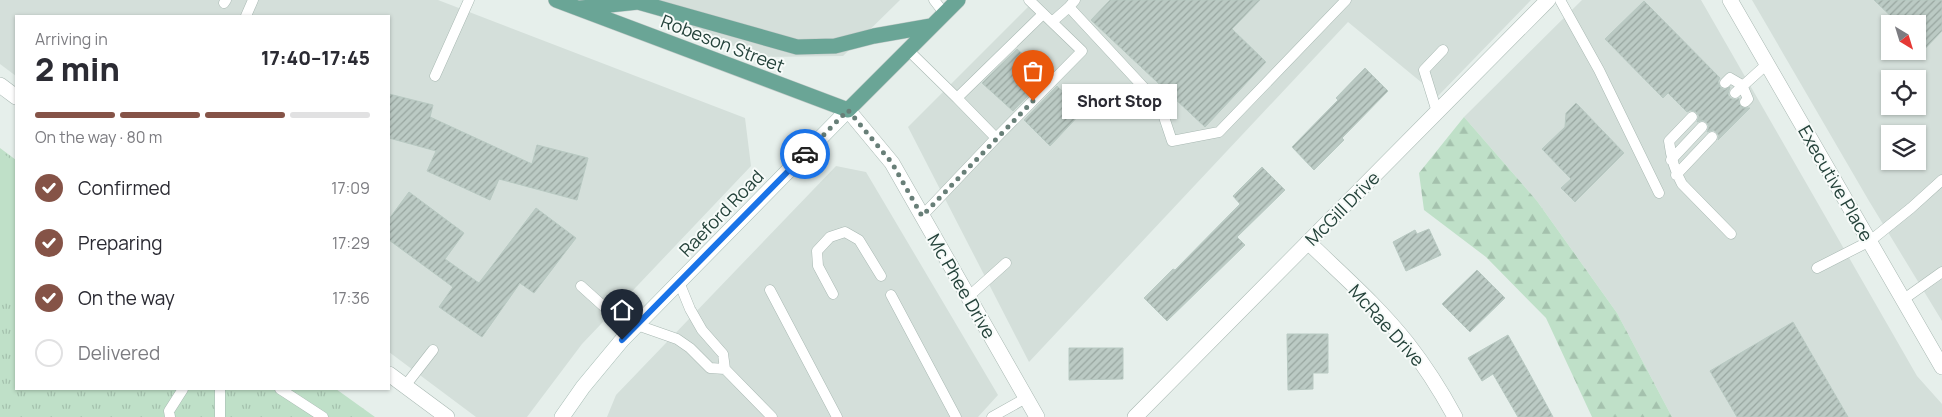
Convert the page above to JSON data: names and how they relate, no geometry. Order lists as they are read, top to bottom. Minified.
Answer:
{"streets":{"main road":["Robeson Street","Raeford Road"],"street":["Executive Place","McGill Drive","Mc Phee Drive","McRae Drive"]},"crossings":[["Robeson Street","Raeford Road"],["Robeson Street","Mc Phee Drive"],["McGill Drive","McRae Drive"],["Raeford Road","Mc Phee Drive"]],"places":["Short Stop"],"north":"bottom right","page":{"heading":["2 min","Arriving in","17:40–17:45"],"bubble":"Short Stop","bar":"On the way · 80 m","list":[["Confirmed","17:09"],["Preparing","17:29"],["On the way","17:36"],"Delivered"]}}
